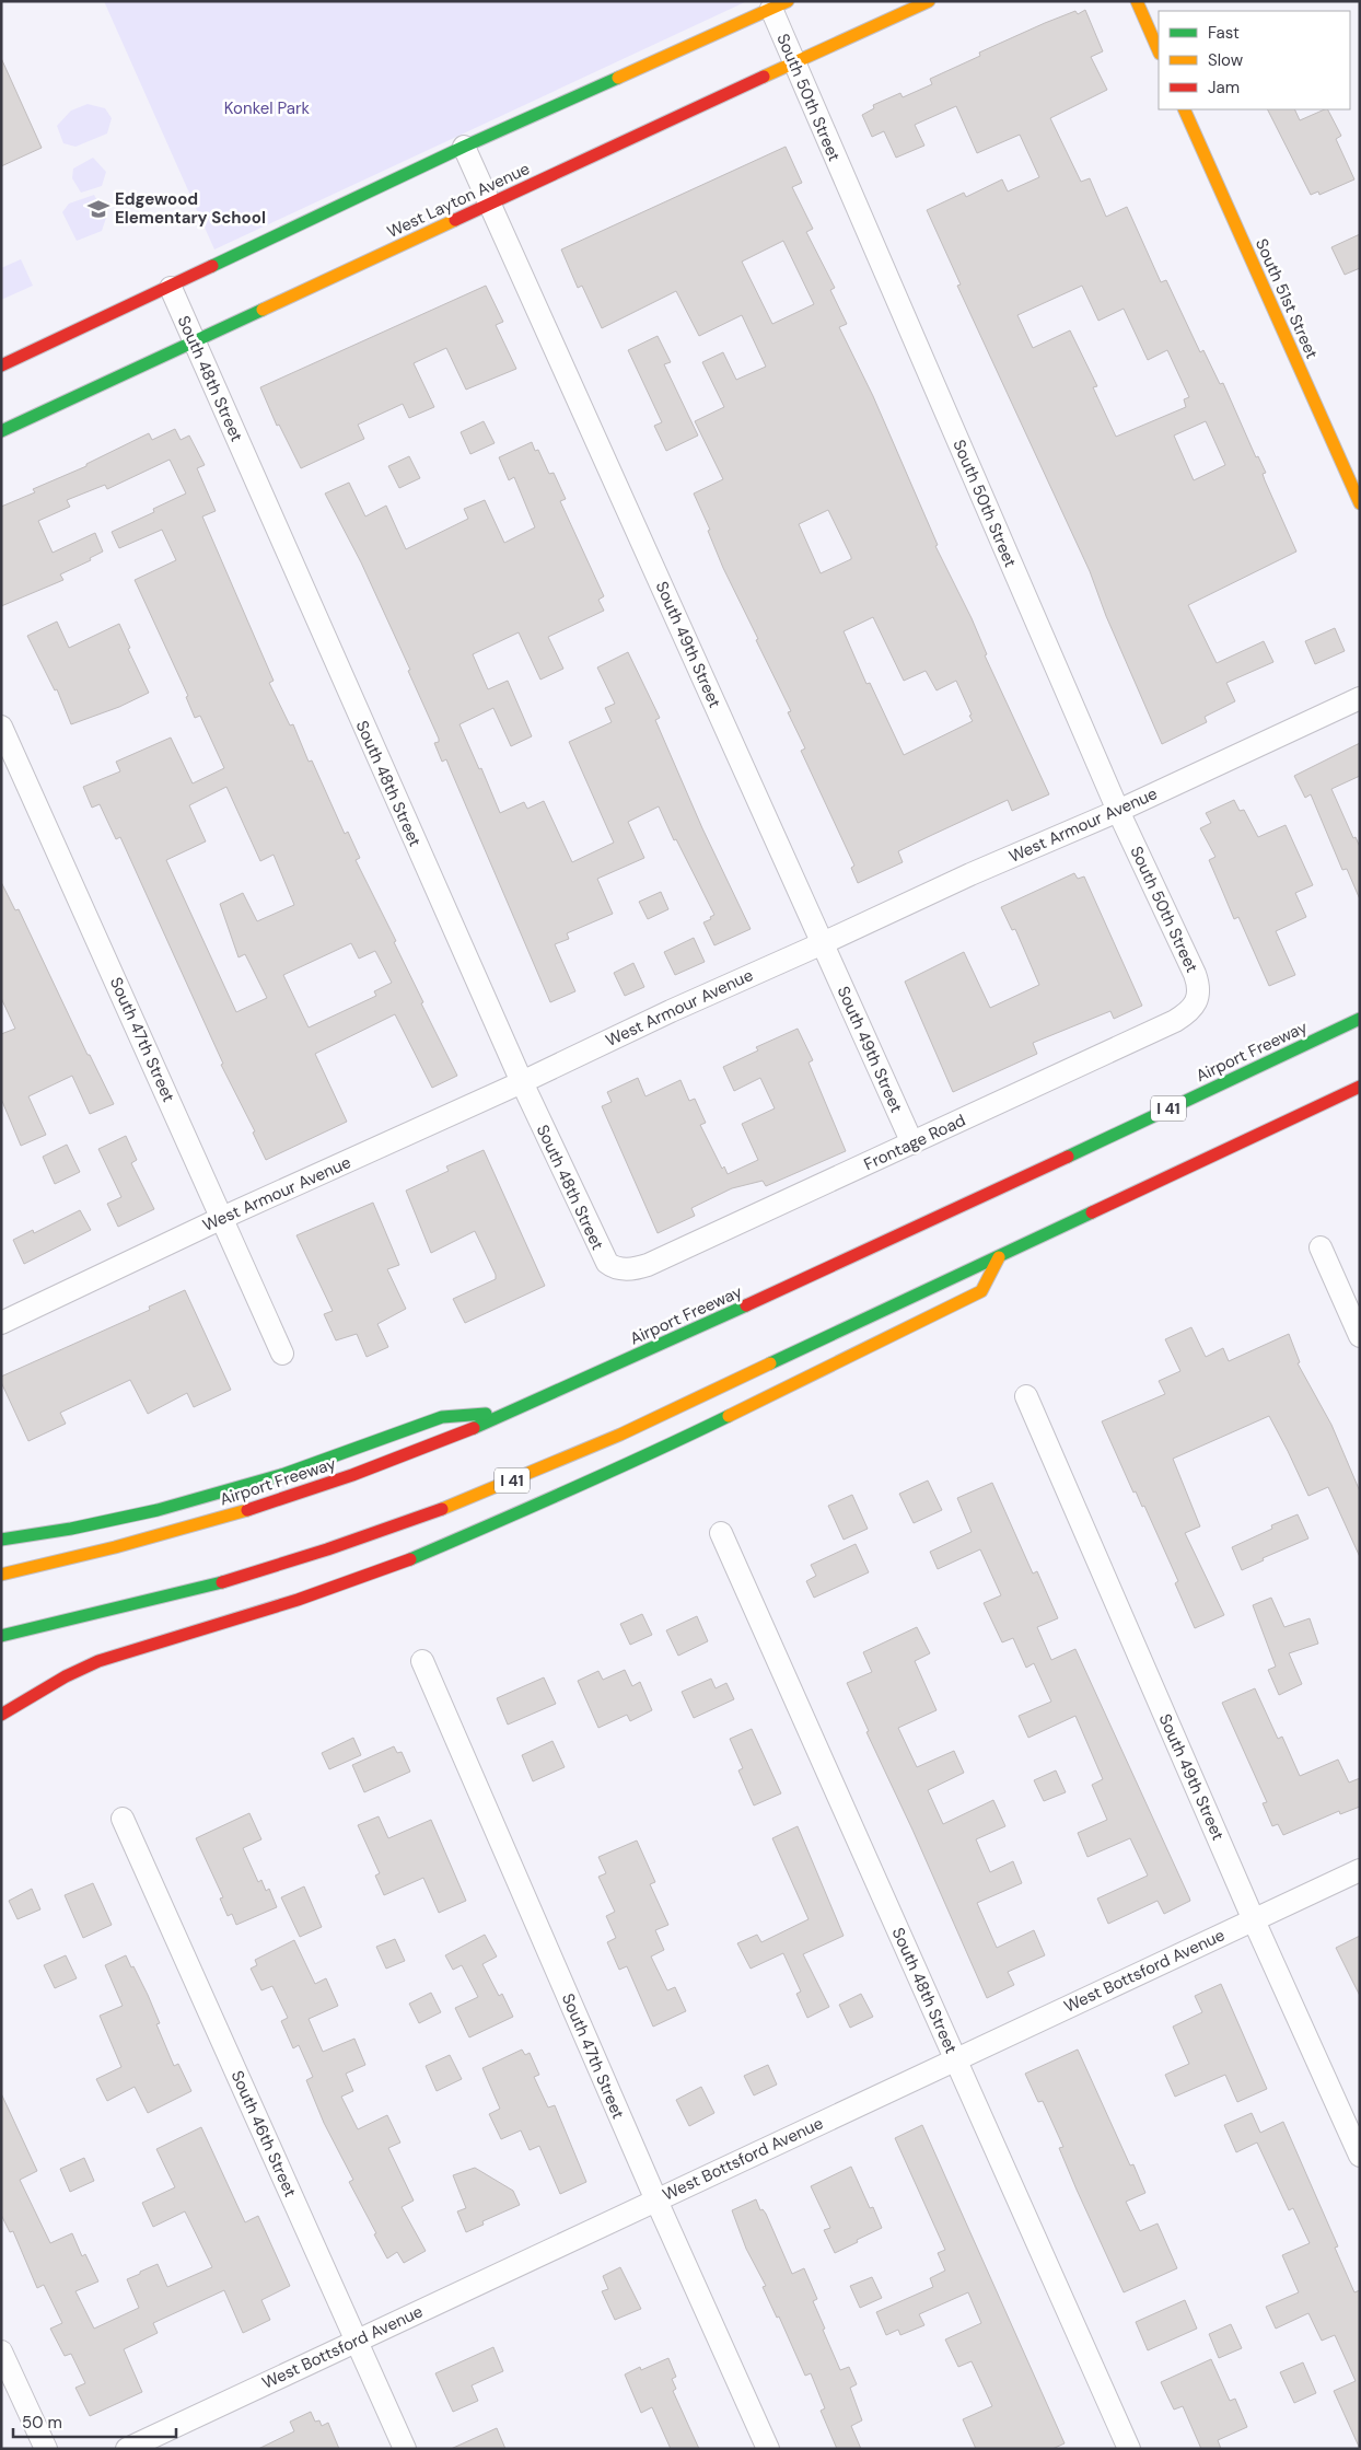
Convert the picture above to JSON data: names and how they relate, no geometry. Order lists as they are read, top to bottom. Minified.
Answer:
{"streets":{"main road":["West Layton Avenue","South 51st Street","Airport Freeway","I 41"],"street":["South 50th Street","South 48th Street","South 49th Street","West Armour Avenue","South 47th Street","Frontage Road","West Bottsford Avenue","South 46th Street"]},"crossings":[["South 50th Street","West Layton Avenue"],["South 50th Street","West Armour Avenue"],["South 50th Street","Frontage Road"],["West Layton Avenue","South 48th Street"],["West Layton Avenue","South 49th Street"],["South 48th Street","West Armour Avenue"],["South 48th Street","Frontage Road"],["South 48th Street","West Bottsford Avenue"],["South 49th Street","West Armour Avenue"],["South 49th Street","Frontage Road"],["South 49th Street","West Bottsford Avenue"],["West Armour Avenue","South 47th Street"],["South 47th Street","West Bottsford Avenue"],["West Bottsford Avenue","South 46th Street"]],"parks":["Konkel Park"],"places":{"school or university":["Edgewood Elementary School"]},"legend":["Fast","Slow","Jam"],"scale_bar":"50 m"}
